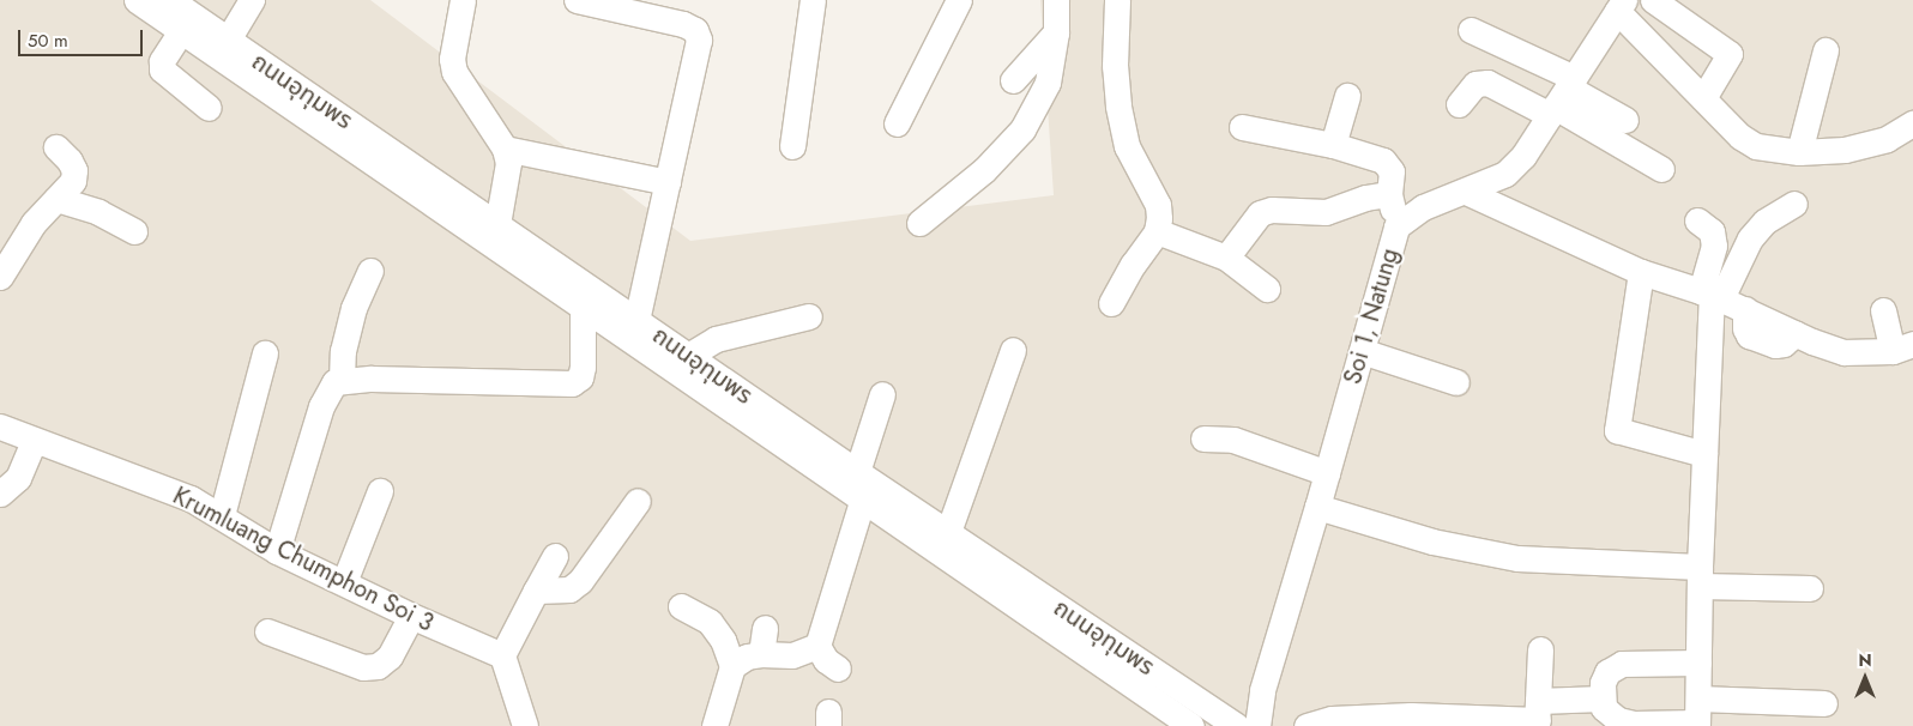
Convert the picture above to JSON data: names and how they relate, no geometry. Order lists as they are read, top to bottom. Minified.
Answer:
{"streets":{"street":["ถนนอุทุมพร","Soi 1, Natung","Krumluang Chumphon Soi 3"]},"scale_bar":"50 m","north":"top"}
